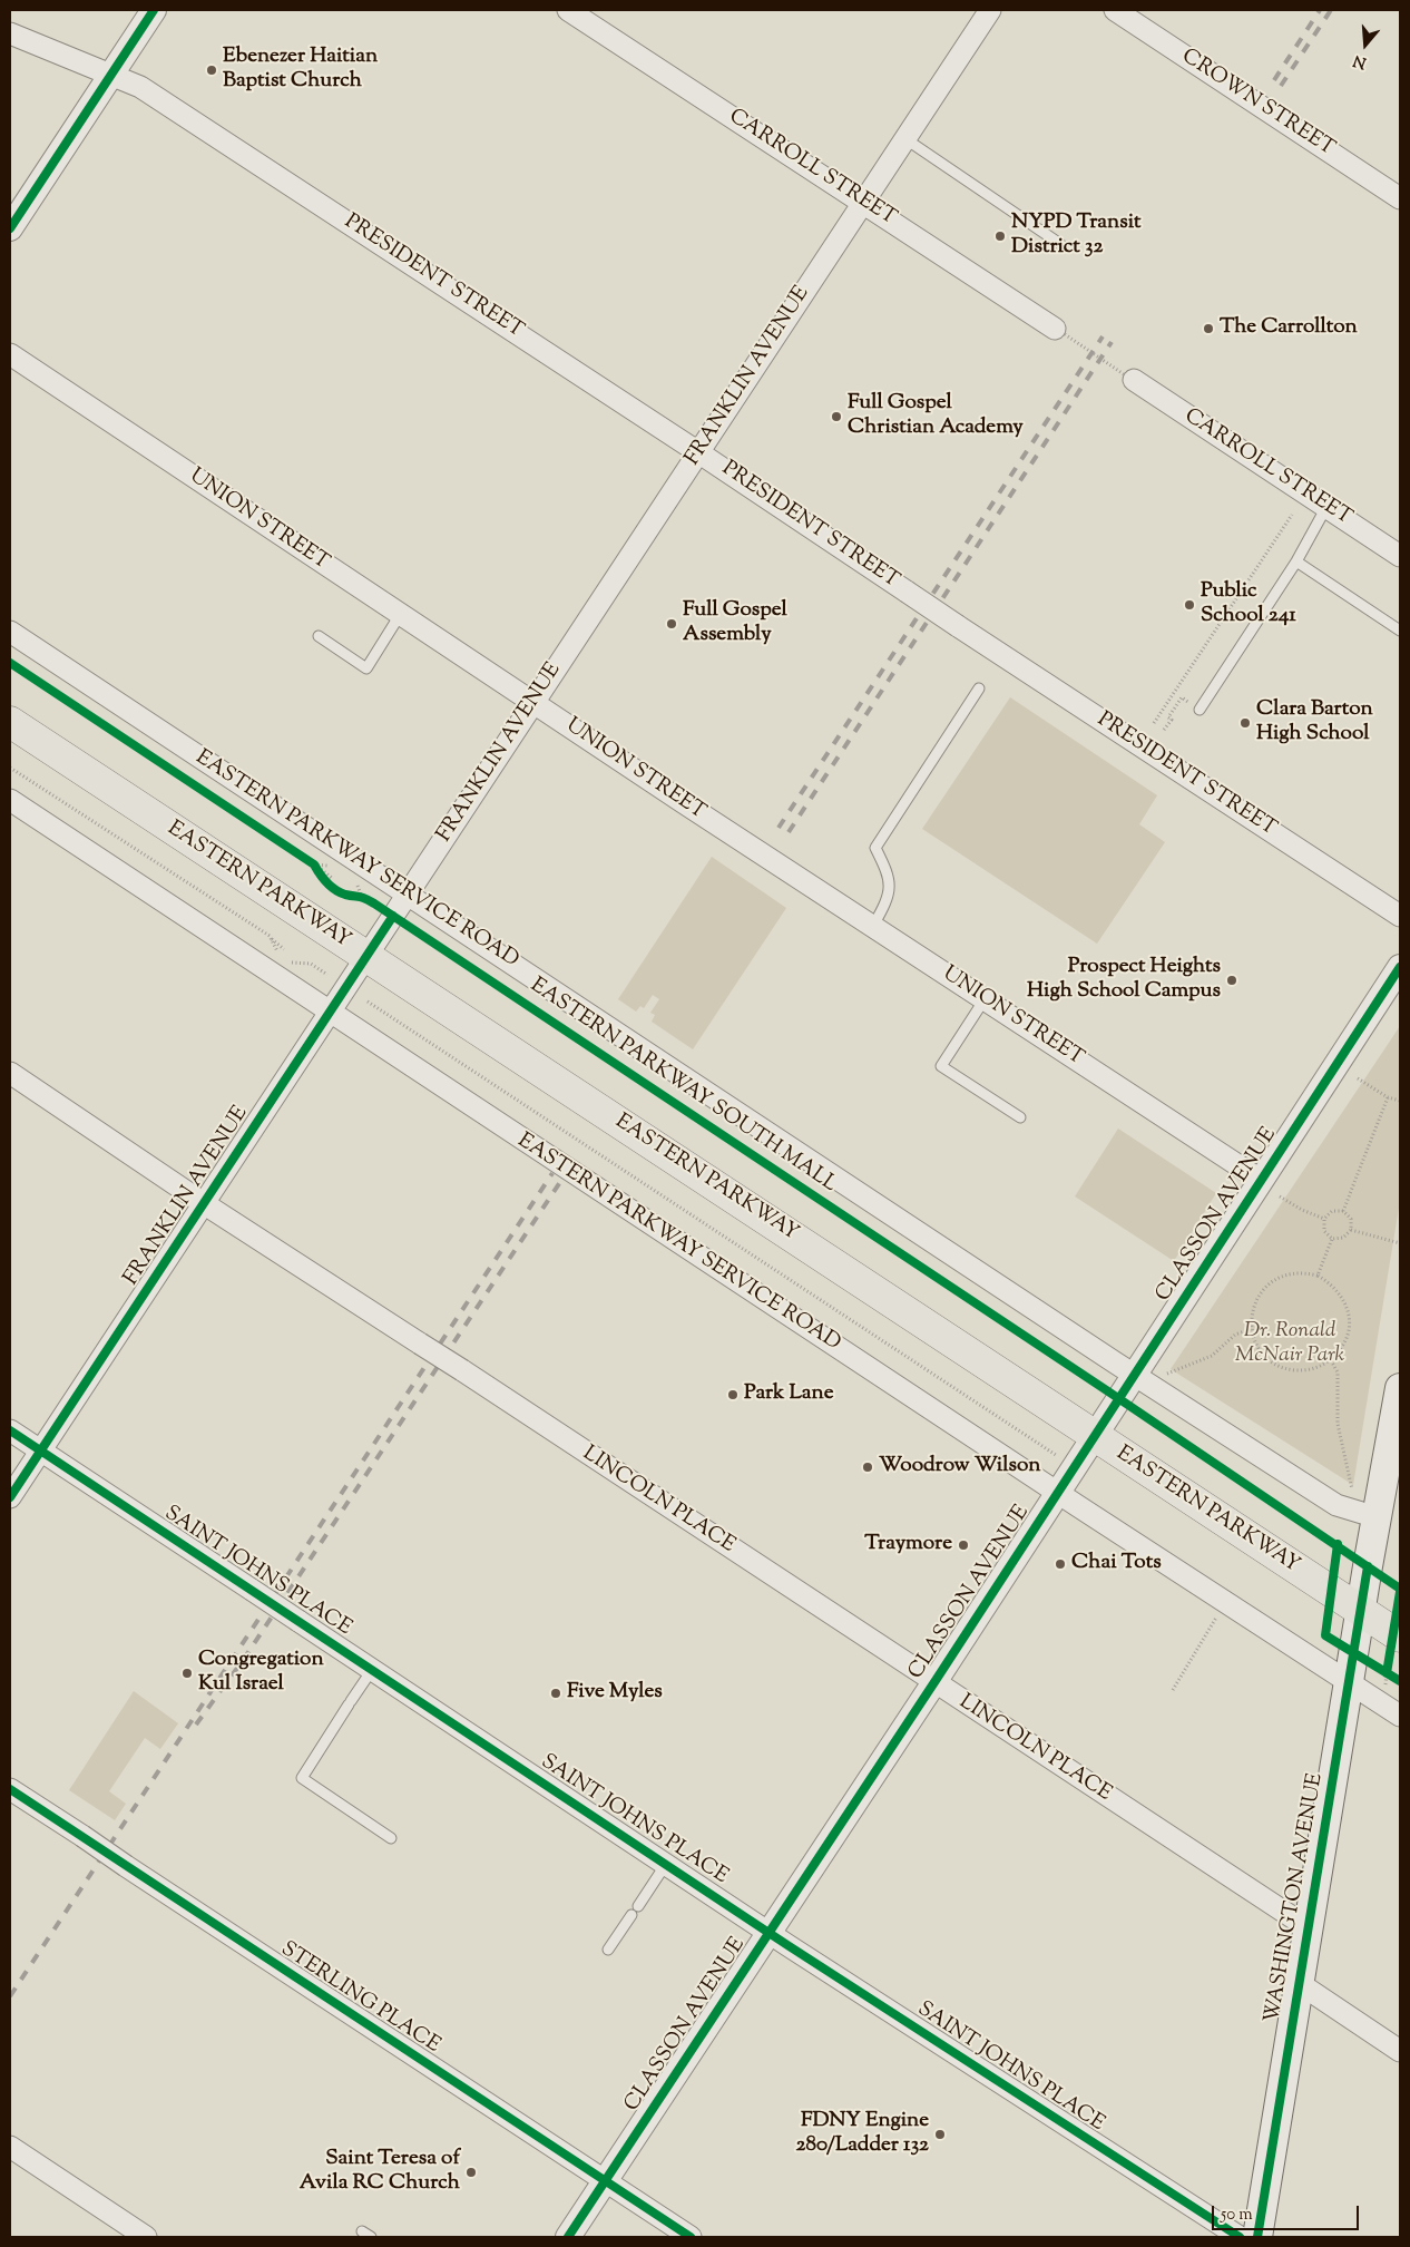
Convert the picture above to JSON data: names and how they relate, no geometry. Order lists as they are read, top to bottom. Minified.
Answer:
{"streets":{"main road":["EASTERN PARKWAY","WASHINGTON AVENUE"],"street":["CROWN STREET","CARROLL STREET","PRESIDENT STREET","FRANKLIN AVENUE","UNION STREET","EASTERN PARKWAY SERVICE ROAD","CLASSON AVENUE","LINCOLN PLACE","SAINT JOHNS PLACE","STERLING PLACE"],"cycle path":["EASTERN PARKWAY SOUTH MALL"]},"crossings":[["CARROLL STREET","FRANKLIN AVENUE"],["PRESIDENT STREET","FRANKLIN AVENUE"],["FRANKLIN AVENUE","UNION STREET"],["FRANKLIN AVENUE","EASTERN PARKWAY SERVICE ROAD"],["FRANKLIN AVENUE","EASTERN PARKWAY"],["FRANKLIN AVENUE","LINCOLN PLACE"],["FRANKLIN AVENUE","SAINT JOHNS PLACE"],["UNION STREET","CLASSON AVENUE"],["EASTERN PARKWAY SERVICE ROAD","CLASSON AVENUE"],["EASTERN PARKWAY SERVICE ROAD","WASHINGTON AVENUE"],["EASTERN PARKWAY","CLASSON AVENUE"],["EASTERN PARKWAY","WASHINGTON AVENUE"],["CLASSON AVENUE","LINCOLN PLACE"],["CLASSON AVENUE","SAINT JOHNS PLACE"],["CLASSON AVENUE","STERLING PLACE"],["LINCOLN PLACE","WASHINGTON AVENUE"]],"parks":["Dr. Ronald McNair Park"],"places":["Ebenezer Haitian Baptist Church","NYPD Transit District 32","The Carrollton","Full Gospel Christian Academy","Public School 241","Full Gospel Assembly","Clara Barton High School","Prospect Heights High School Campus","Park Lane","Woodrow Wilson","Traymore","Chai Tots","Congregation Kul Israel","Five Myles","FDNY Engine 280/Ladder 132","Saint Teresa of Avila RC Church"],"scale_bar":"50 m","north":"bottom"}
